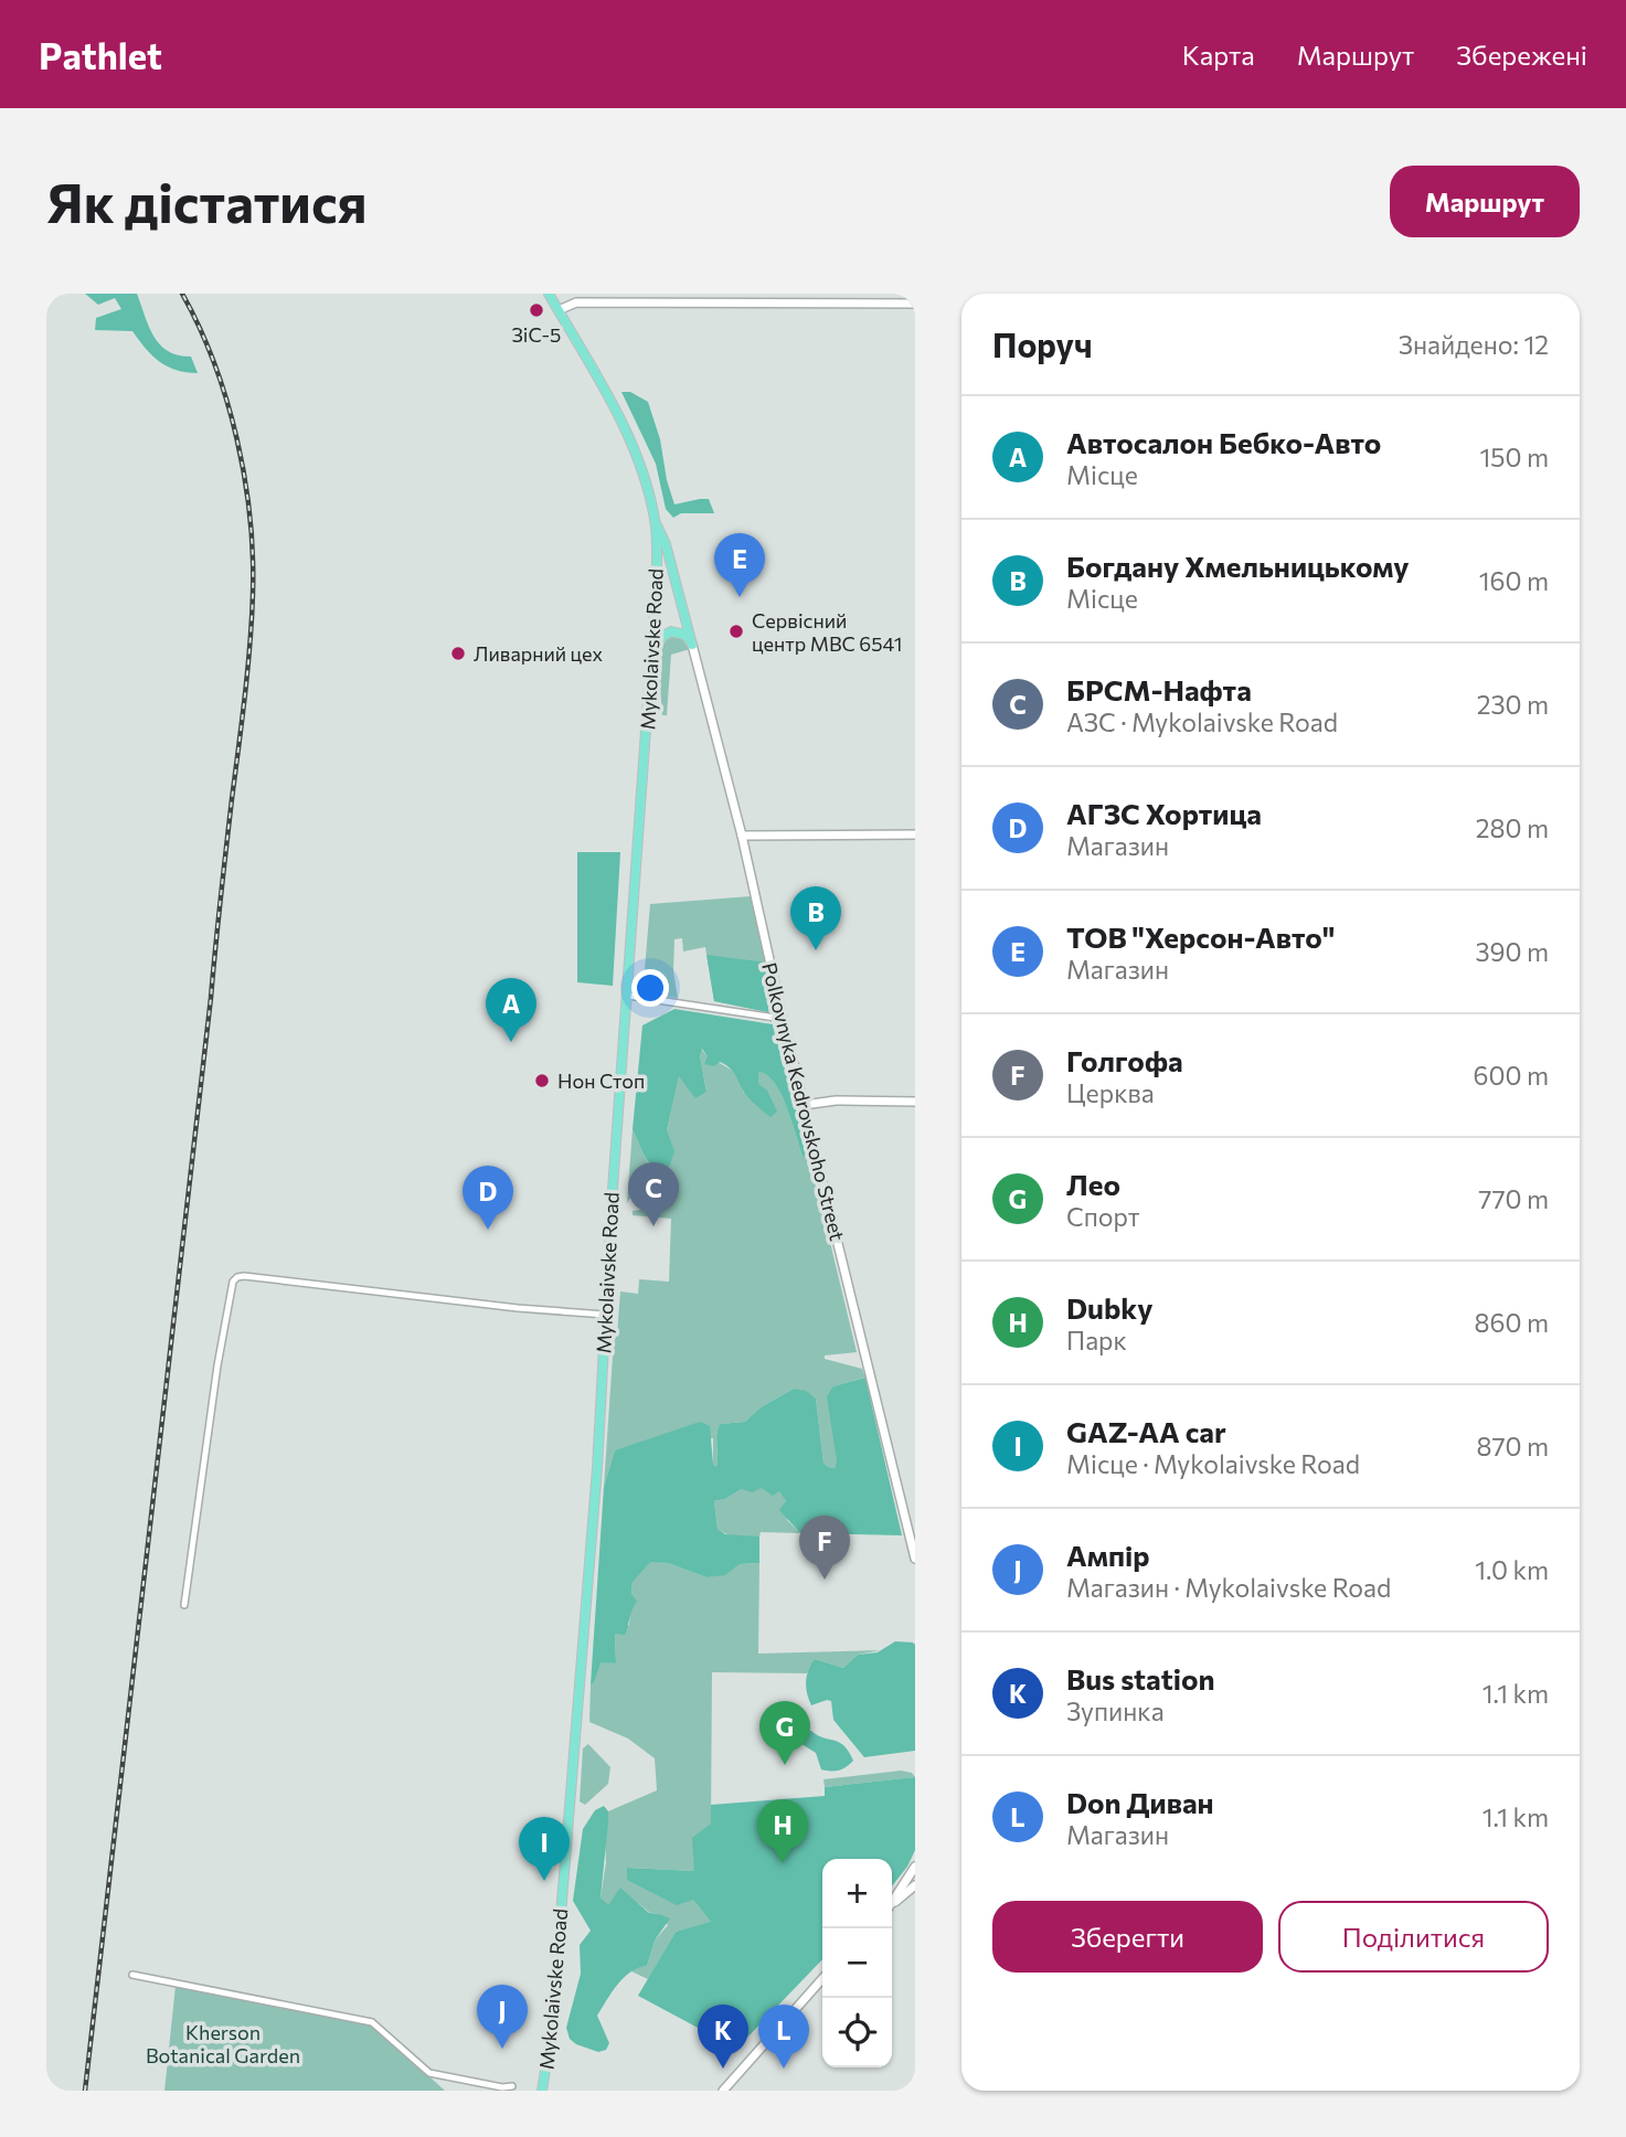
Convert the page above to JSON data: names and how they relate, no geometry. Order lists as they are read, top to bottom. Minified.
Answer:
{"streets":{"main road":["Mykolaivske Road"],"street":["Polkovnyka Kedrovskoho Street"]},"parks":["Kherson Botanical Garden"],"places":["ЗіС-5","Сервісний центр МВС 6541","Ливарний цех","Нон Стоп"],"page":{"header":"Pathlet","nav":["Карта","Маршрут","Збережені"],"buttons":["Маршрут",["Зберегти","Поділитися"]],"title":"Як дістатися","heading":["Поруч","Знайдено: 12"],"list":[{"mark":"A","name":"Автосалон Бебко-Авто","note":"Місце","value":"150 m"},{"mark":"B","name":"Богдану Хмельницькому","note":"Місце","value":"160 m"},{"mark":"C","name":"БРСМ-Нафта","note":"АЗС · Mykolaivske Road","value":"230 m"},{"mark":"D","name":"АГЗС Хортица","note":"Магазин","value":"280 m"},{"mark":"E","name":"ТОВ \"Херсон-Авто\"","note":"Магазин","value":"390 m"},{"mark":"F","name":"Голгофа","note":"Церква","value":"600 m"},{"mark":"G","name":"Лео","note":"Спорт","value":"770 m"},{"mark":"H","name":"Dubky","note":"Парк","value":"860 m"},{"mark":"I","name":"GAZ-AA car","note":"Місце · Mykolaivske Road","value":"870 m"},{"mark":"J","name":"Ампір","note":"Магазин · Mykolaivske Road","value":"1.0 km"},{"mark":"K","name":"Bus station","note":"Зупинка","value":"1.1 km"},{"mark":"L","name":"Don Диван","note":"Магазин","value":"1.1 km"}],"pins":["E","B","A","C","D","F","G","H","I","J","K","L"],"map_buttons":["+","−"]}}
